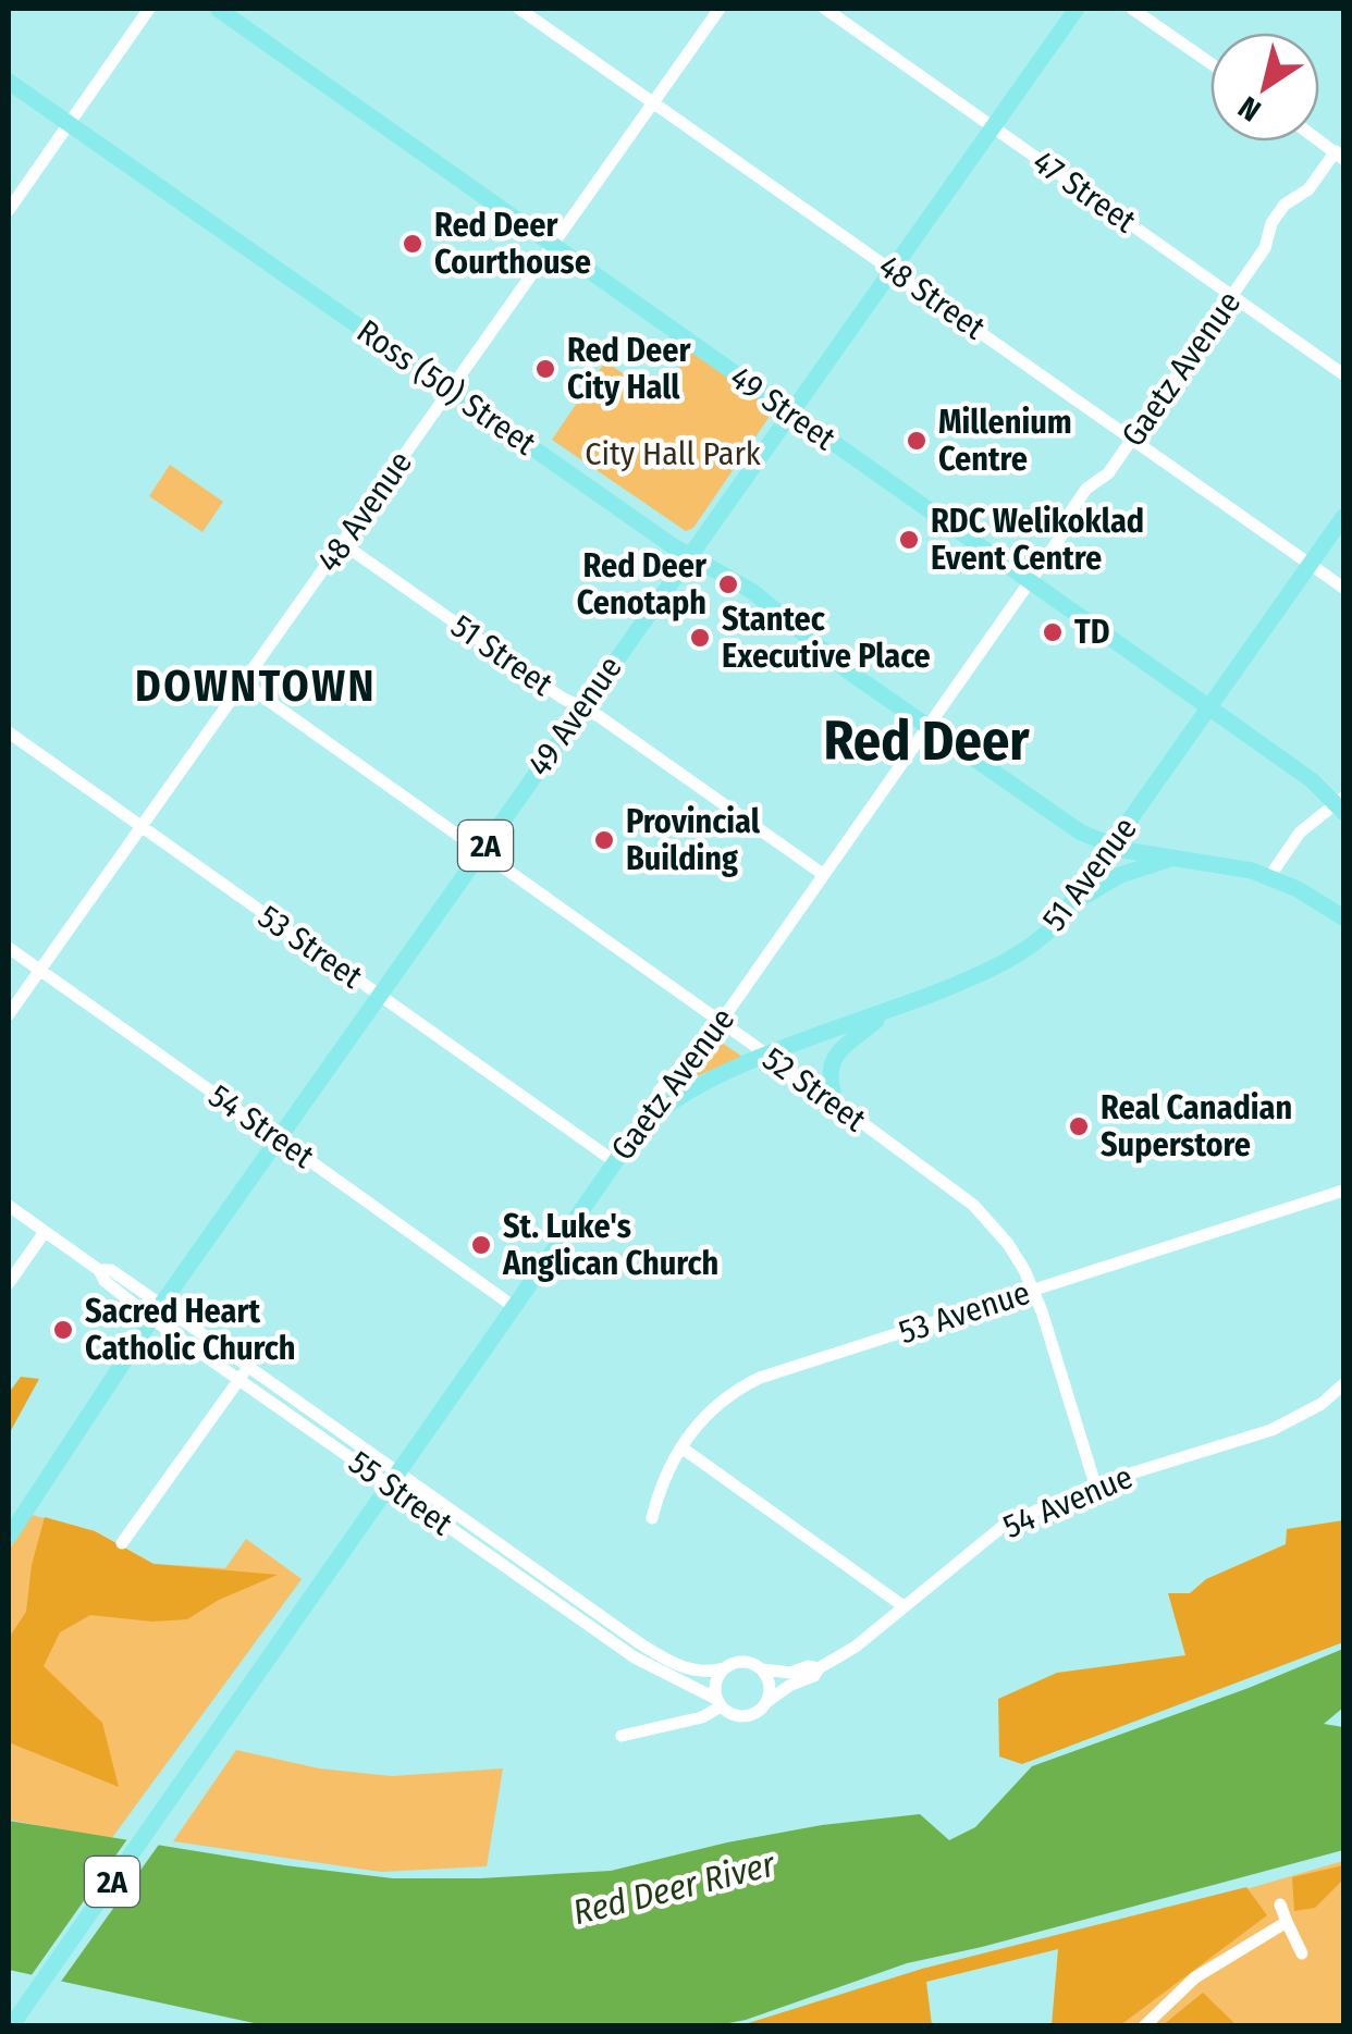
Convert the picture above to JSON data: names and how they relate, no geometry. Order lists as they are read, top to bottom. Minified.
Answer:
{"streets":{"main road":["Gaetz Avenue","Ross (50) Street","49 Street","49 Avenue","2A","51 Avenue"],"street":["47 Street","48 Street","48 Avenue","51 Street","53 Street","52 Street","54 Street","53 Avenue","55 Street","54 Avenue"]},"crossings":[["47 Street","Gaetz Avenue"],["47 Street","49 Avenue"],["48 Street","Gaetz Avenue"],["48 Street","48 Avenue"],["48 Street","49 Avenue"],["48 Street","51 Avenue"],["Gaetz Avenue","Ross (50) Street"],["Gaetz Avenue","49 Street"],["Gaetz Avenue","51 Street"],["Gaetz Avenue","51 Avenue"],["Gaetz Avenue","53 Street"],["Gaetz Avenue","52 Street"],["Gaetz Avenue","54 Street"],["Gaetz Avenue","55 Street"],["Ross (50) Street","48 Avenue"],["Ross (50) Street","49 Avenue"],["Ross (50) Street","51 Avenue"],["49 Street","48 Avenue"],["49 Street","49 Avenue"],["49 Street","51 Avenue"],["48 Avenue","51 Street"],["48 Avenue","53 Street"],["48 Avenue","52 Street"],["48 Avenue","54 Street"],["51 Street","49 Avenue"],["49 Avenue","53 Street"],["49 Avenue","52 Street"],["49 Avenue","54 Street"],["49 Avenue","55 Street"],["51 Avenue","52 Street"],["52 Street","53 Avenue"],["52 Street","54 Avenue"],["55 Street","54 Avenue"]],"districts":["DOWNTOWN","Red Deer"],"water":["Red Deer River"],"parks":["City Hall Park"],"places":["Red Deer Courthouse","Red Deer City Hall","Millenium Centre","RDC Welikoklad Event Centre","Red Deer Cenotaph","TD","Stantec Executive Place","Provincial Building","Real Canadian Superstore","St. Luke's Anglican Church","Sacred Heart Catholic Church"],"north":"bottom left"}
